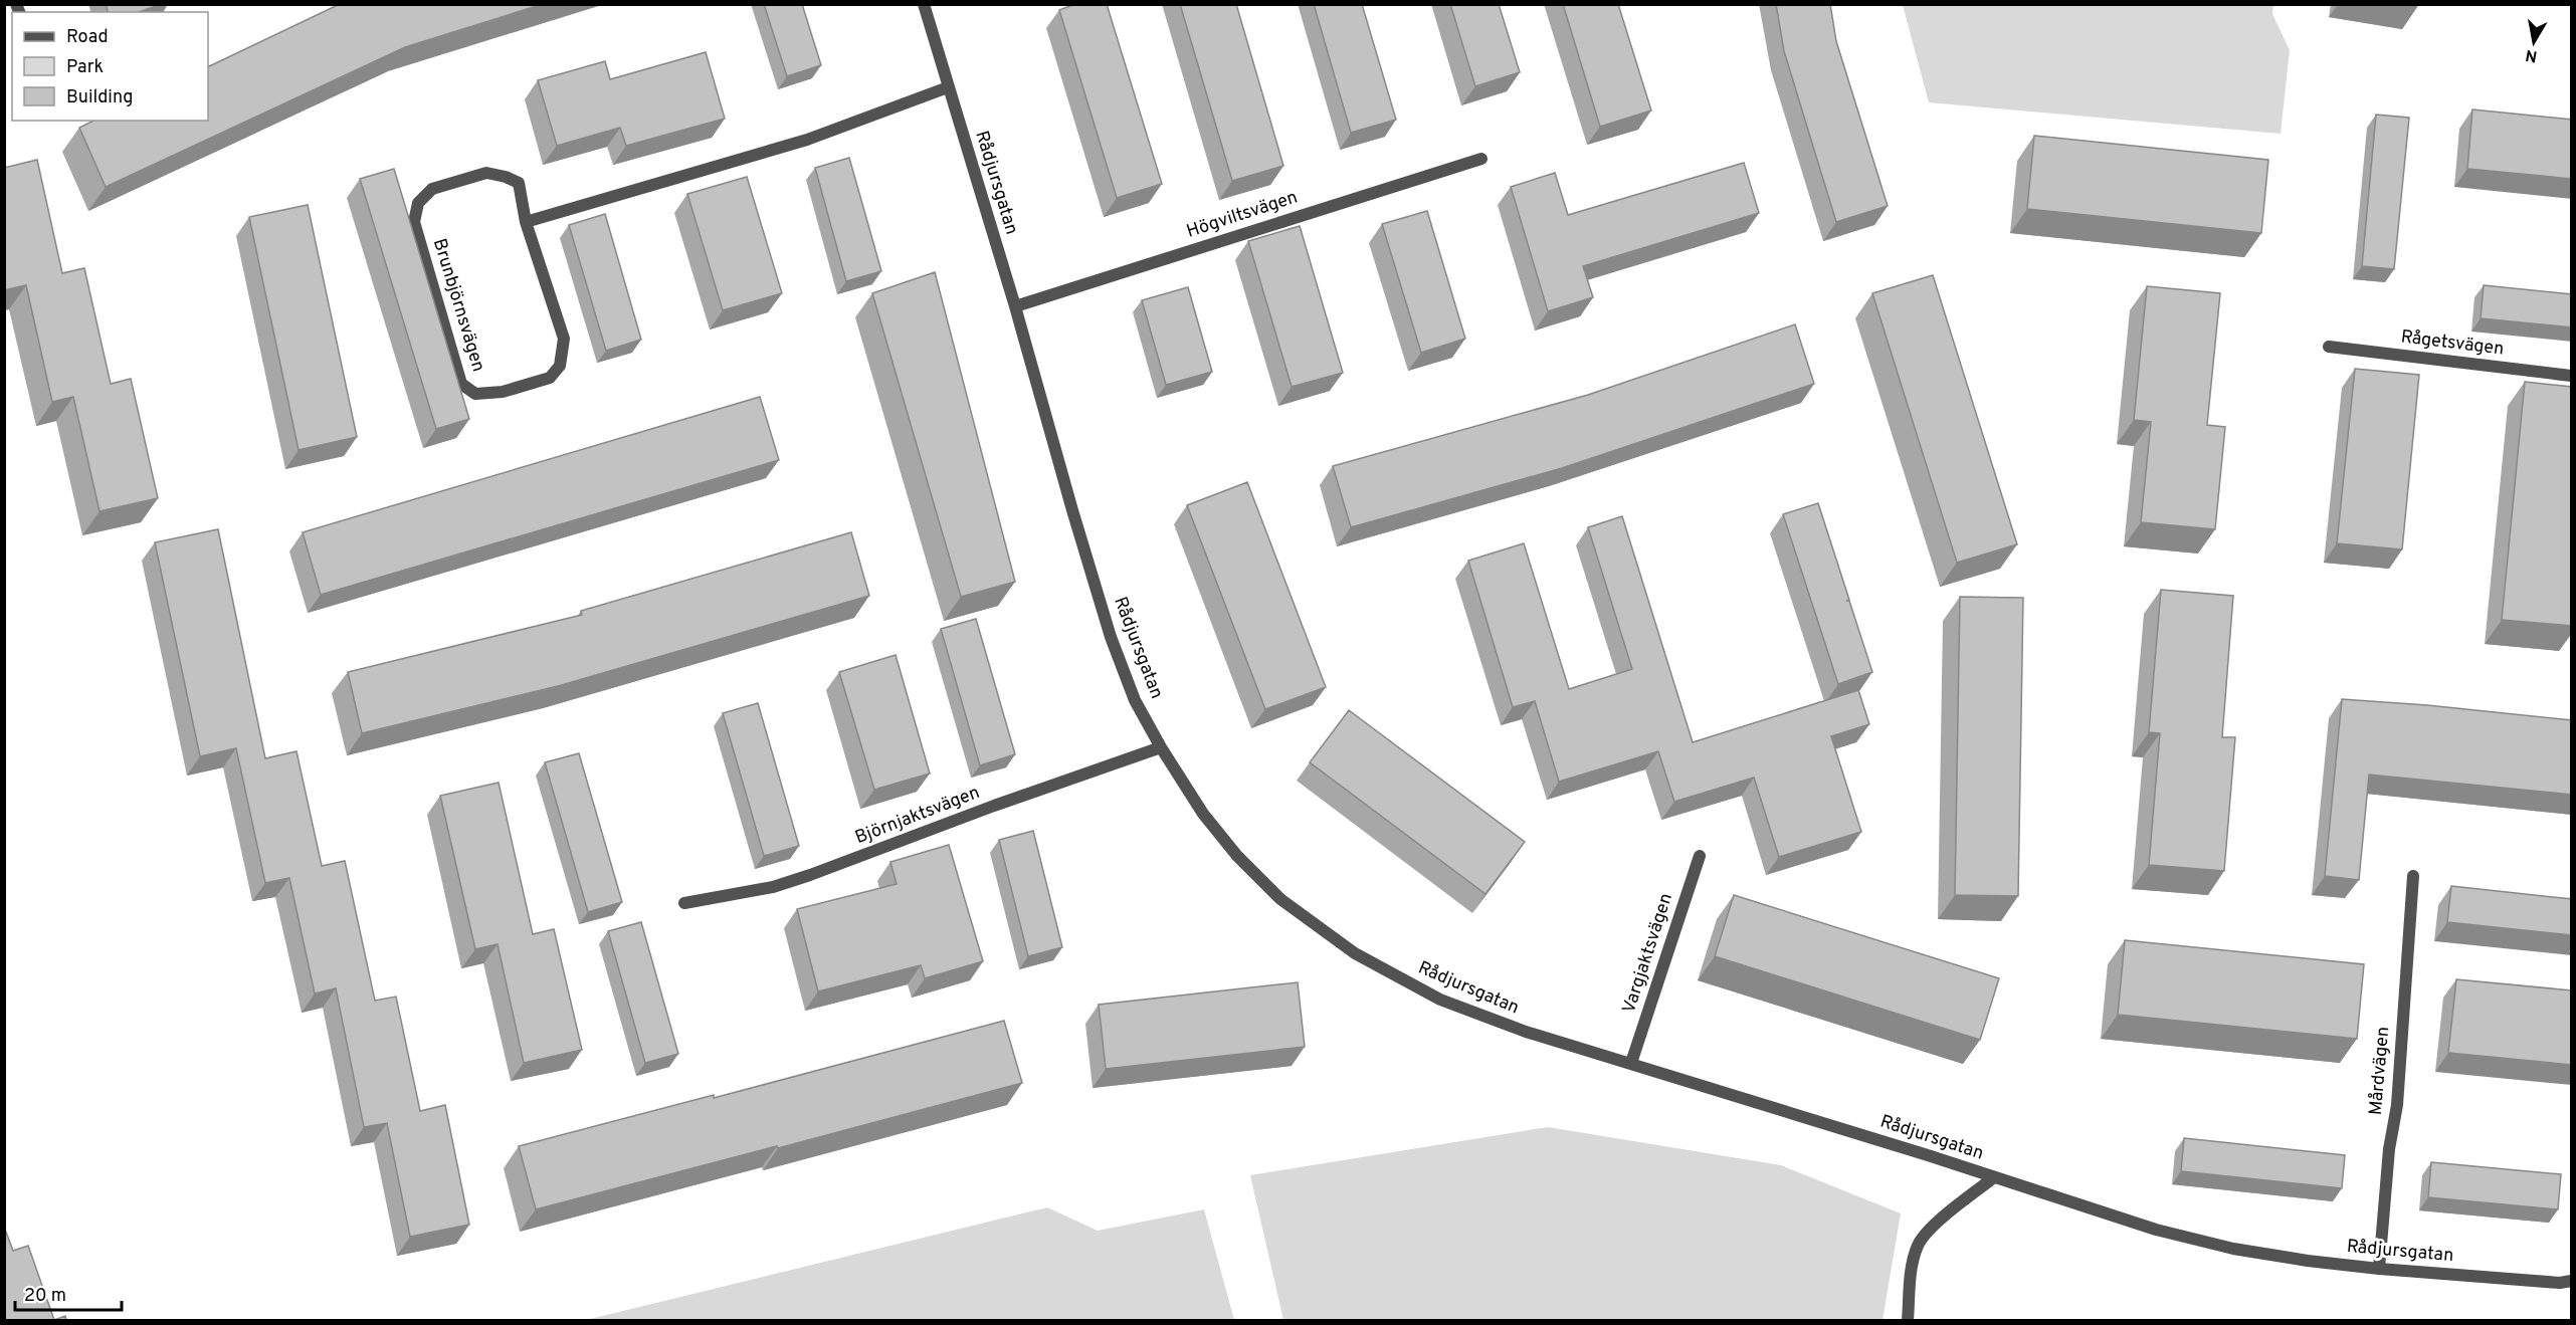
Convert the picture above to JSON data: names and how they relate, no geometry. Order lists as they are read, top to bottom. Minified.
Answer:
{"streets":{"street":["Rådjursgatan","Högviltsvägen","Brunbjörnsvägen","Rågetsvägen","Björnjaktsvägen","Vargjaktsvägen","Mårdvägen"]},"crossings":[["Rådjursgatan","Högviltsvägen"],["Rådjursgatan","Björnjaktsvägen"],["Rådjursgatan","Vargjaktsvägen"],["Rådjursgatan","Mårdvägen"]],"legend":["Road","Park","Building"],"scale_bar":"20 m","north":"bottom"}
